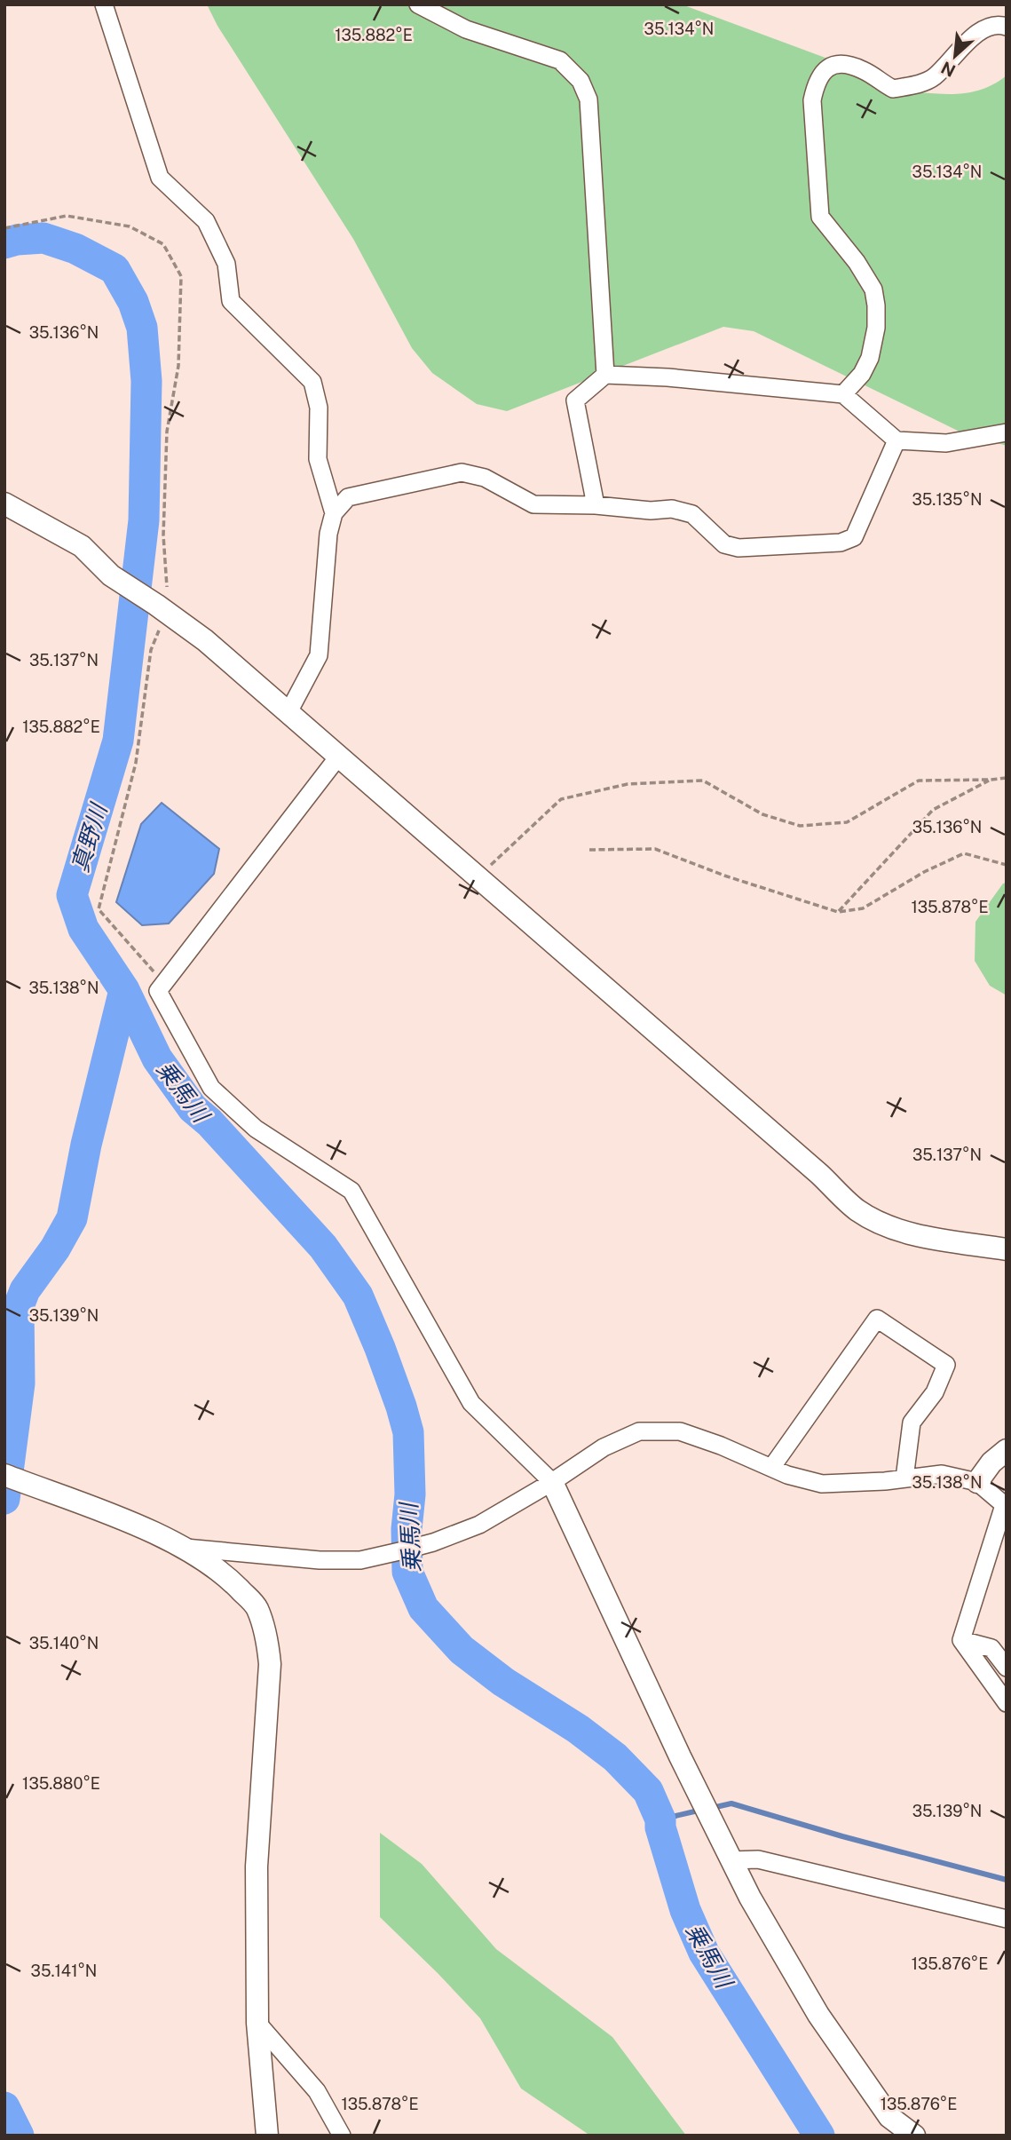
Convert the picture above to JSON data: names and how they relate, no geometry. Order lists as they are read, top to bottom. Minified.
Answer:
{"water":["真野川","乗馬川"],"north":"bottom left","coordinates":["35.134°N","135.882°E","35.136°N","35.135°N","35.137°N","135.878°E","35.138°N","35.139°N","35.140°N","135.880°E","135.876°E","35.141°N"]}
